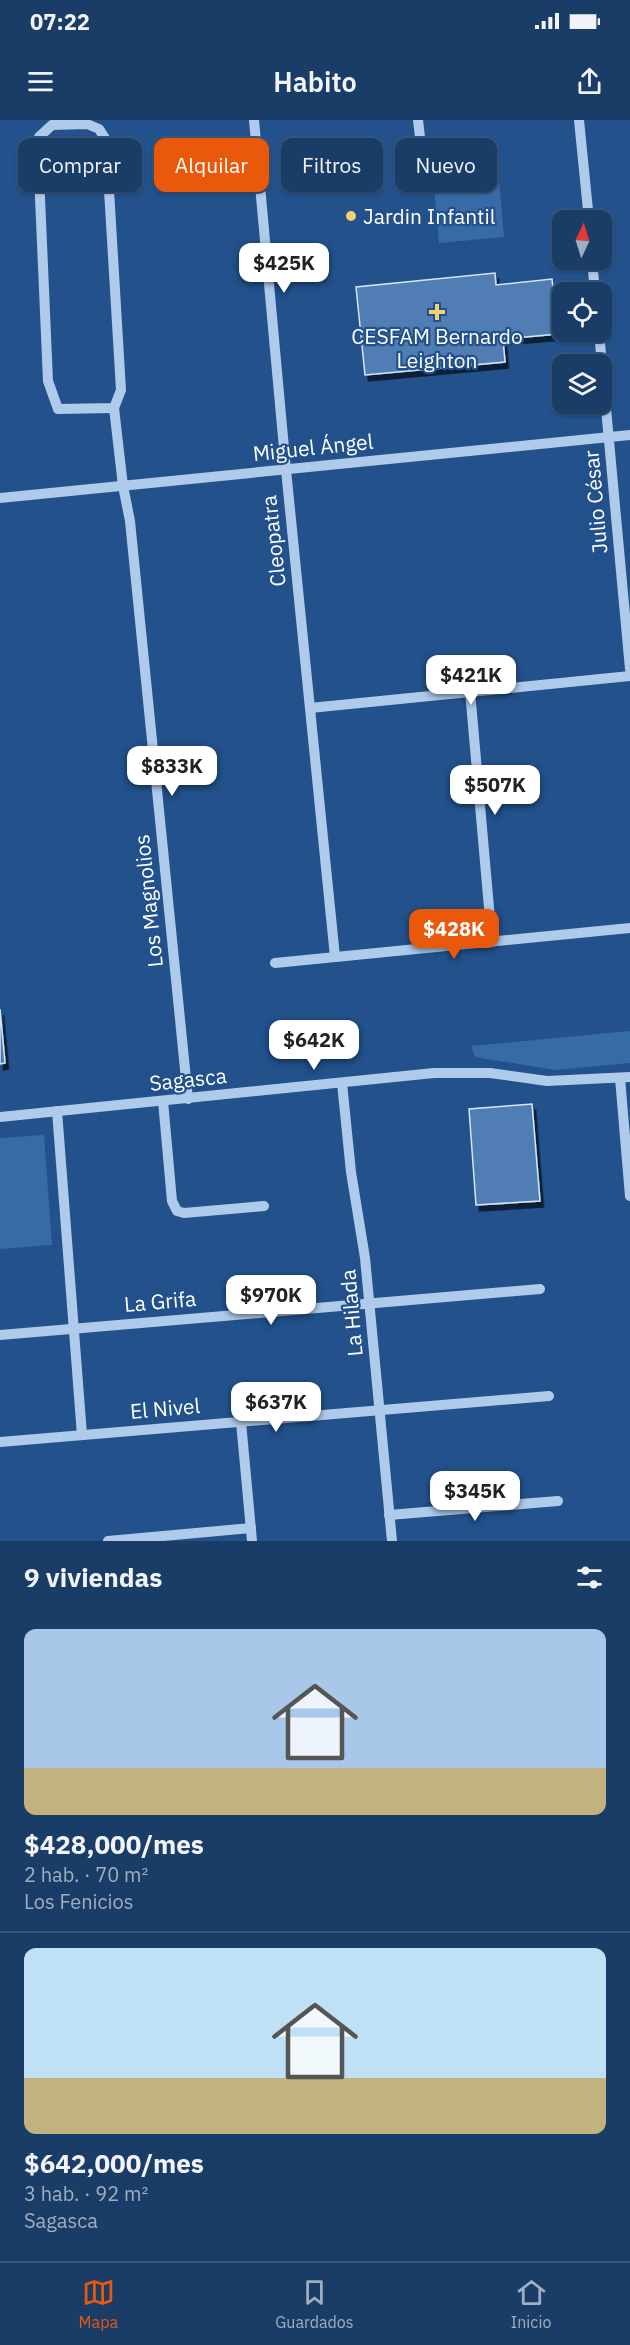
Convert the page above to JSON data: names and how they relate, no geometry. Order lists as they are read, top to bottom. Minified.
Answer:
{"streets":{"street":["Miguel Ángel","Julio César","Cleopatra","Los Magnolios","Sagasca","La Grifa","La Hilada","El Nivel"]},"crossings":[["Miguel Ángel","Julio César"],["Miguel Ángel","Cleopatra"],["Miguel Ángel","Los Magnolios"],["Los Magnolios","Sagasca"],["Sagasca","La Hilada"],["La Grifa","La Hilada"],["La Hilada","El Nivel"]],"places":{"other":["Jardin Infantil"],"health":["CESFAM Bernardo Leighton"]},"north":"top","page":{"status":"07:22","header":"Habito","chip":["Comprar","Alquilar","Filtros","Nuevo"],"price":["$425K","$421K","$833K","$507K","$428K","$642K","$970K","$637K","$345K"],"heading":"9 viviendas","list":[{"name":"$428,000/mes","note":"2 hab. · 70 m² · Los Fenicios"},{"name":"$642,000/mes","note":"3 hab. · 92 m² · Sagasca"}],"tabs":["Mapa","Guardados","Inicio"]}}
